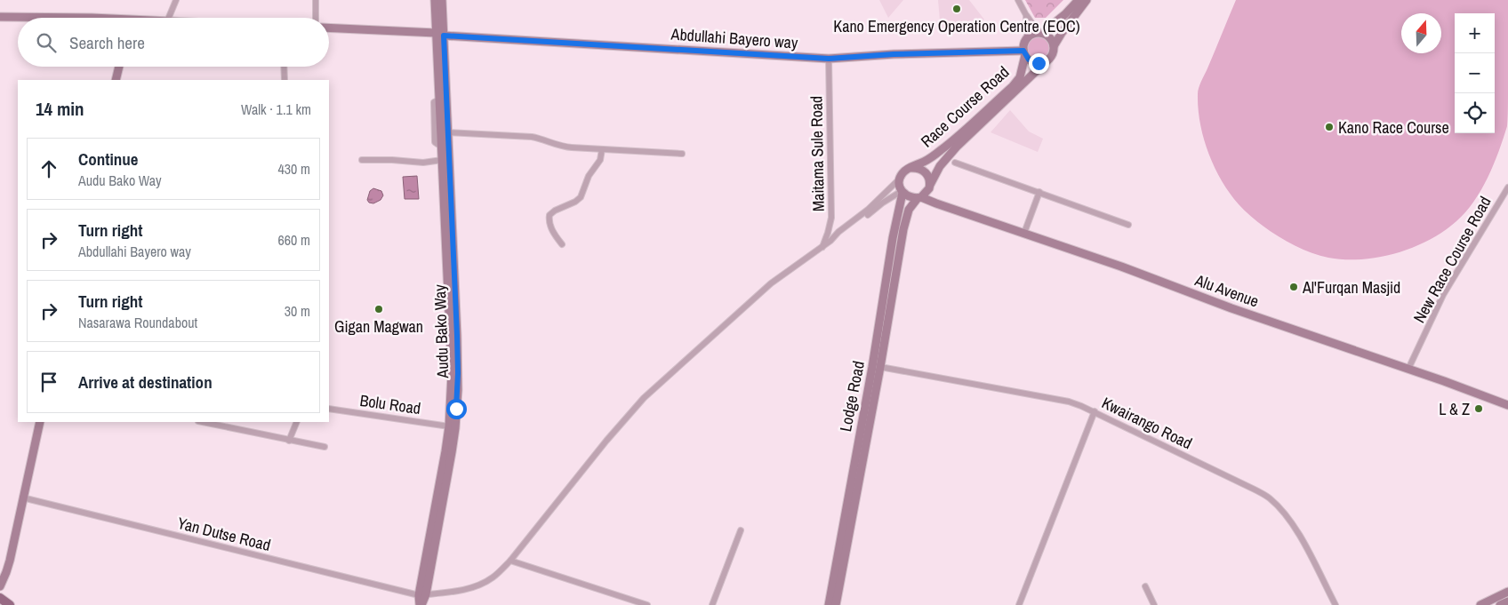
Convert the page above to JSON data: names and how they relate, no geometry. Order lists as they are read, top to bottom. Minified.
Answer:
{"streets":{"street":["Abdullahi Bayero way","Race Course Road","Maitama Sule Road","New Race Course Road","Alu Avenue","Audu Bako Way","Lodge Road","Bolu Road","Kwairango Road","Yan Dutse Road"]},"crossings":[["Abdullahi Bayero way","Race Course Road"],["Abdullahi Bayero way","Maitama Sule Road"],["Abdullahi Bayero way","Audu Bako Way"],["Race Course Road","Alu Avenue"],["Race Course Road","Lodge Road"],["New Race Course Road","Alu Avenue"],["Alu Avenue","Lodge Road"],["Audu Bako Way","Bolu Road"],["Audu Bako Way","Yan Dutse Road"],["Lodge Road","Kwairango Road"]],"places":["Kano Emergency Operation Centre (EOC)","Kano Race Course","Al'Furqan Masjid","Gigan Magwan","L & Z"],"north":"top","page":{"map_buttons":["+","−"],"search":"Search here","heading":["14 min","Walk · 1.1 km"],"list":[["Continue","Audu Bako Way","430 m"],["Turn right","Abdullahi Bayero way","660 m"],["Turn right","Nasarawa Roundabout","30 m"],"Arrive at destination"]}}
